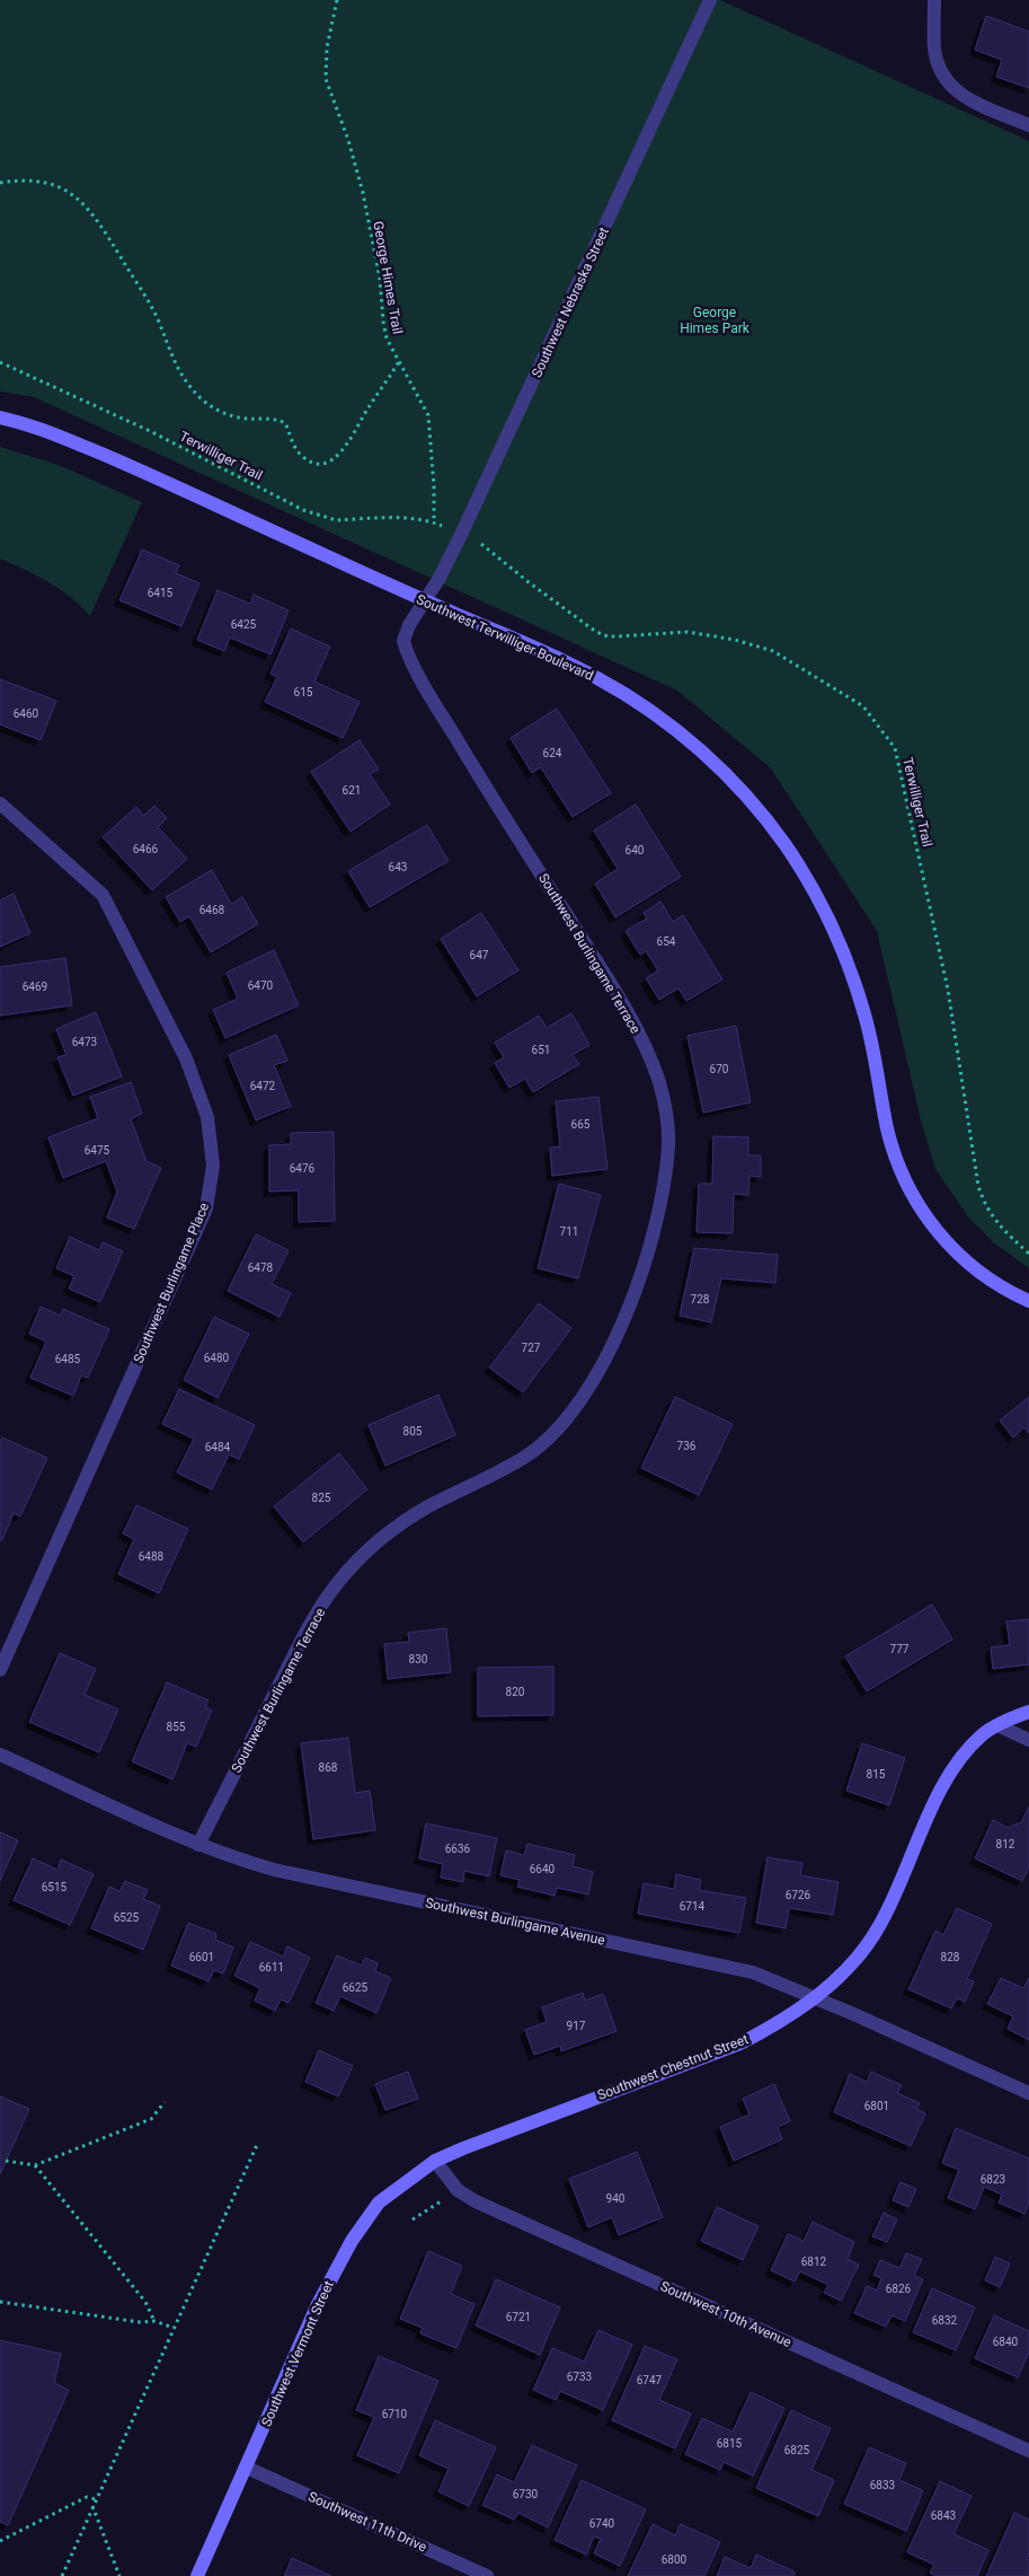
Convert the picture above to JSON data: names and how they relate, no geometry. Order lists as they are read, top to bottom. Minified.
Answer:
{"streets":{"main road":["Southwest Terwilliger Boulevard","Southwest Chestnut Street","Southwest Vermont Street"],"street":["Southwest Nebraska Street","Southwest Burlingame Terrace","Southwest Burlingame Place","Southwest Burlingame Avenue","Southwest 10th Avenue","Southwest 11th Drive"],"path":["George Himes Trail","Terwilliger Trail"]},"crossings":[["George Himes Trail","Terwilliger Trail"],["Southwest Nebraska Street","Southwest Terwilliger Boulevard"],["Southwest Nebraska Street","Southwest Burlingame Terrace"],["Southwest Terwilliger Boulevard","Southwest Burlingame Terrace"],["Southwest Burlingame Terrace","Southwest Burlingame Avenue"],["Southwest Burlingame Avenue","Southwest Chestnut Street"],["Southwest Chestnut Street","Southwest 10th Avenue"],["Southwest Chestnut Street","Southwest Vermont Street"],["Southwest 10th Avenue","Southwest Vermont Street"],["Southwest Vermont Street","Southwest 11th Drive"]],"parks":["George Himes Park"],"house_numbers":["6415","6425","615","6460","624","621","6466","640","643","6468","654","647","6470","6469","6473","651","670","6472","665","6475","6476","711","6478","728","727","6480","6485","805","736","6484","825","6488","777","830","820","855","868","815","812","6636","6640","6515","6726","6714","6525","6601","828","6611","6625","917","6801","6823","940","6812","6826","6721","6832","6840","6733","6747","6710","6815","6825","6833","6730","6843","6740","6800"]}
